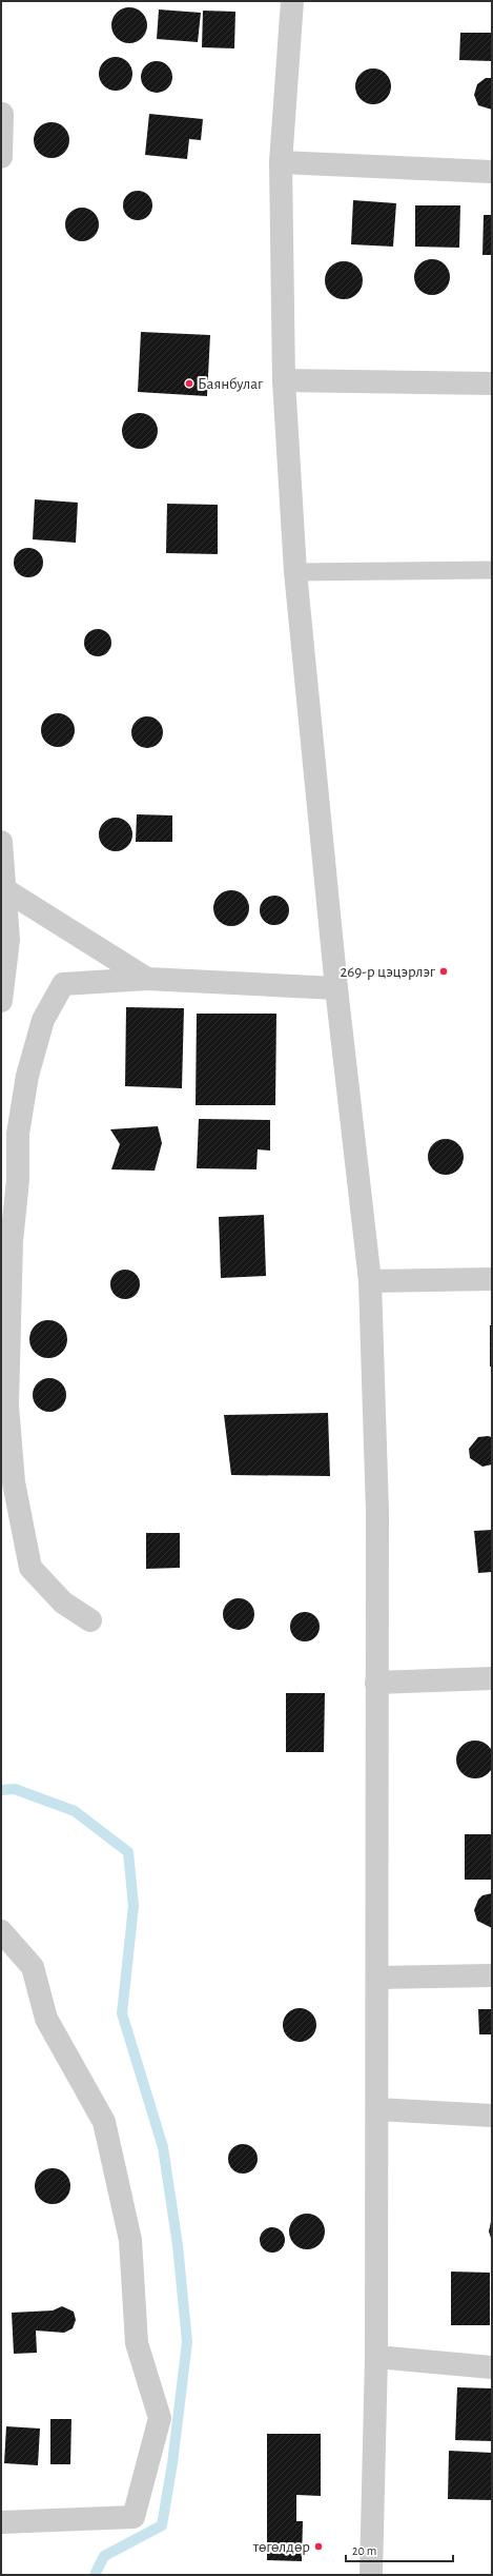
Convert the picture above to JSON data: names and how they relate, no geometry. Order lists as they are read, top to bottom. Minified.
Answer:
{"places":["Баянбулаг","269-р цэцэрлэг","төгөлдөр"],"scale_bar":"20 m"}
